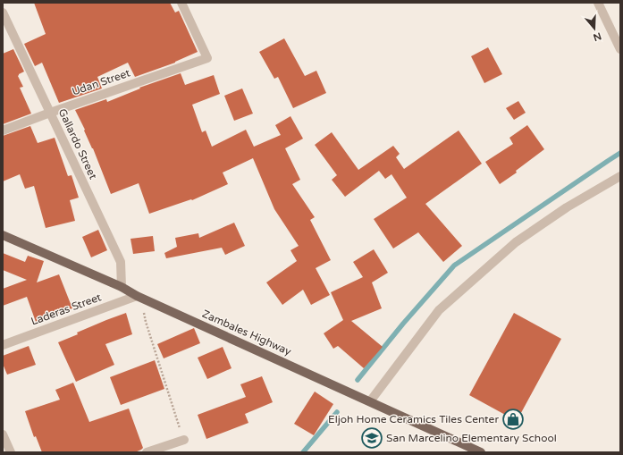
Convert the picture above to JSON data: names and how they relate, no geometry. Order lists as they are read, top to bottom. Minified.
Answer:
{"streets":{"main road":["Zambales Highway"],"street":["Udan Street","Gallardo Street","Laderas Street"]},"crossings":[["Udan Street","Gallardo Street"],["Gallardo Street","Zambales Highway"],["Laderas Street","Zambales Highway"]],"places":{"shop":["Eljoh Home Ceramics Tiles Center"],"school or university":["San Marcelino Elementary School"]},"north":"bottom"}
